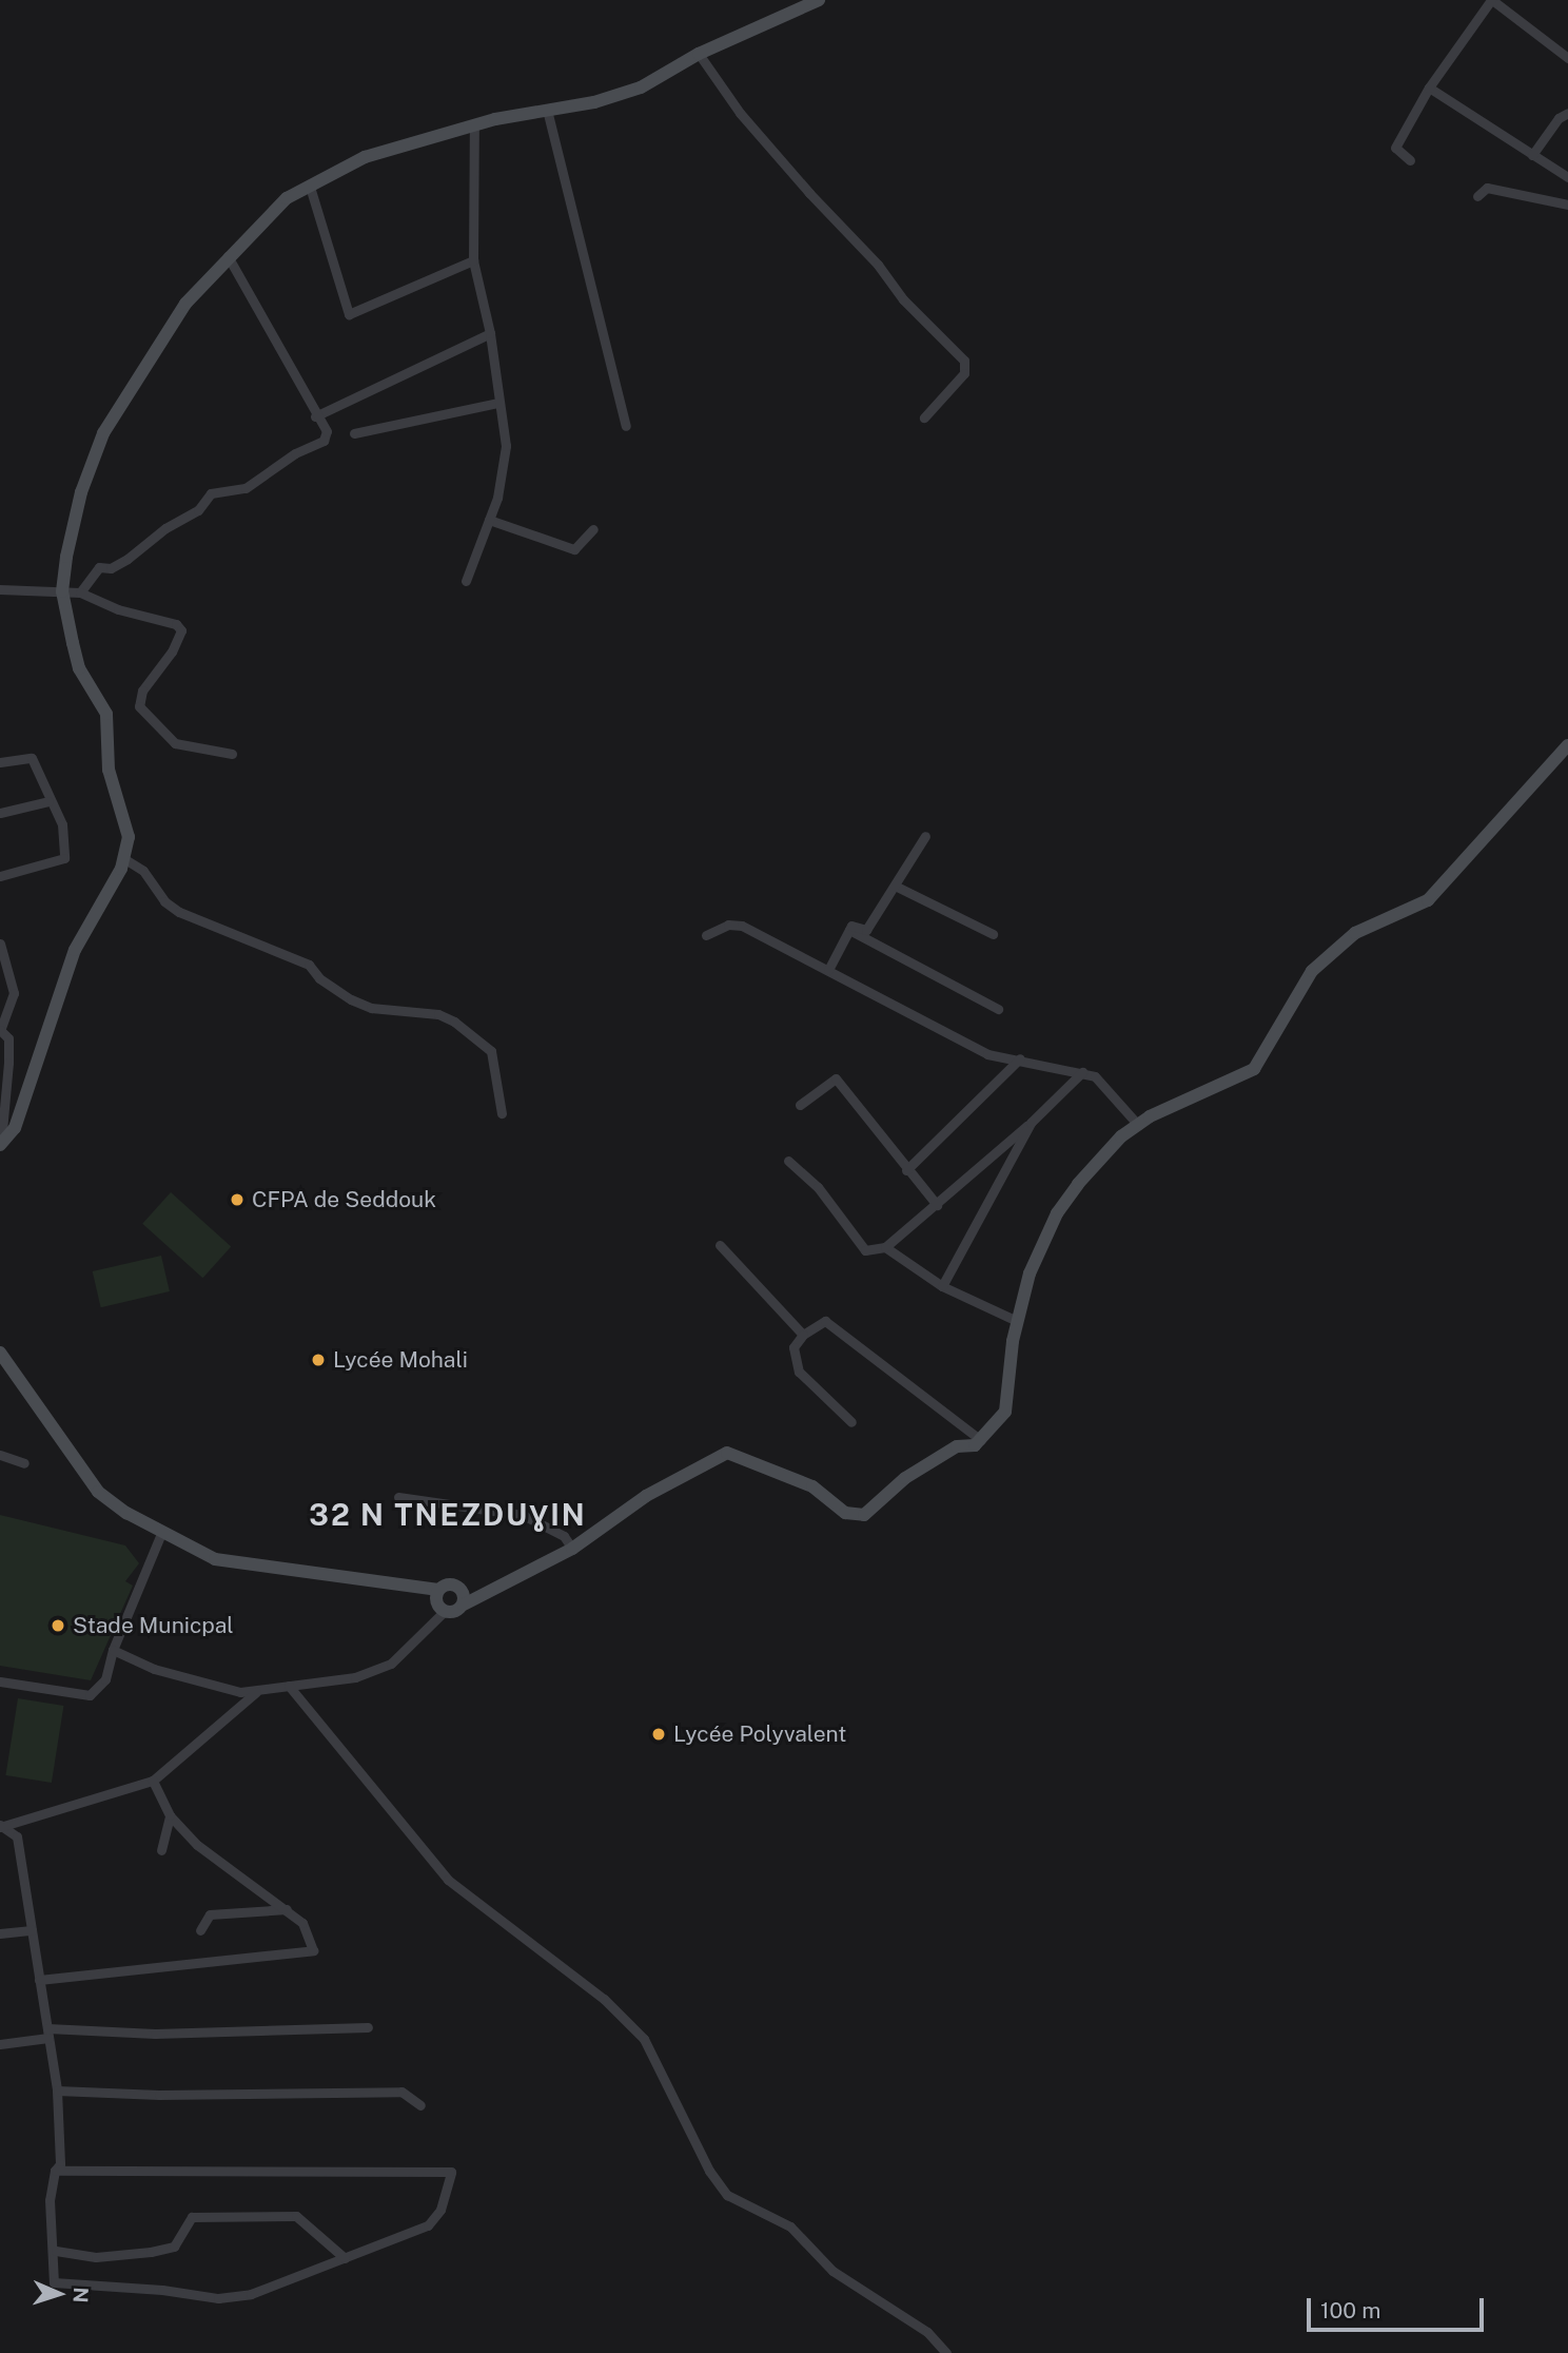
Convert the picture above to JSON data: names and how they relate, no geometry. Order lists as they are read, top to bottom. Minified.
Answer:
{"districts":["32 N TNEZDUƔIN"],"places":["CFPA de Seddouk","Lycée Mohali","Stade Municpal","Lycée Polyvalent"],"scale_bar":"100 m","north":"right"}
